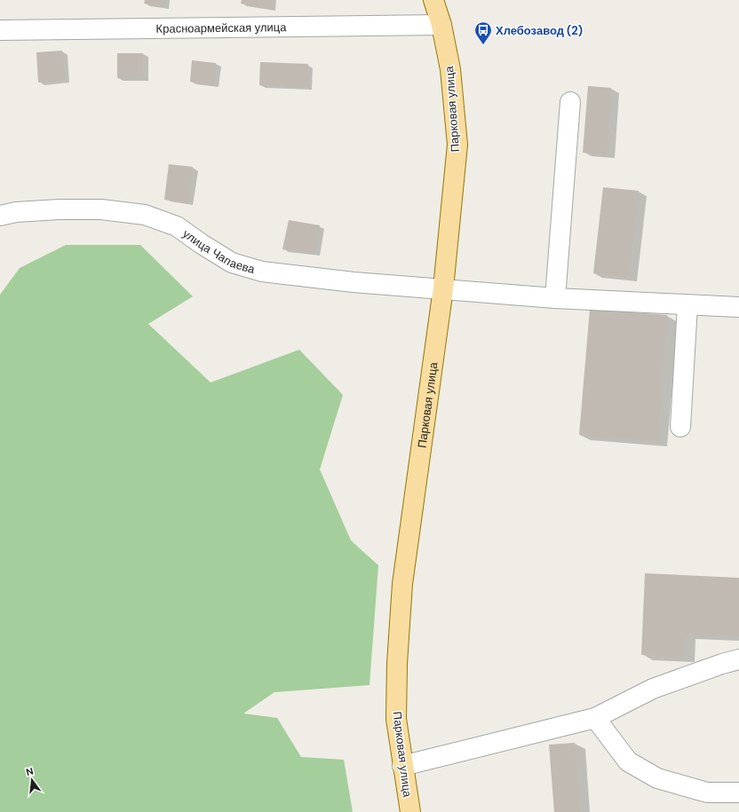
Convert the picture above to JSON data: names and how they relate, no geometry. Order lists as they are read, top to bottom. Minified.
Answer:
{"streets":{"main road":["Парковая улица"],"street":["Красноармейская улица","улица Чапаева"]},"crossings":[["Красноармейская улица","Парковая улица"],["Парковая улица","улица Чапаева"]],"places":{"bus stop":["Хлебозавод (2)"]},"north":"top"}
